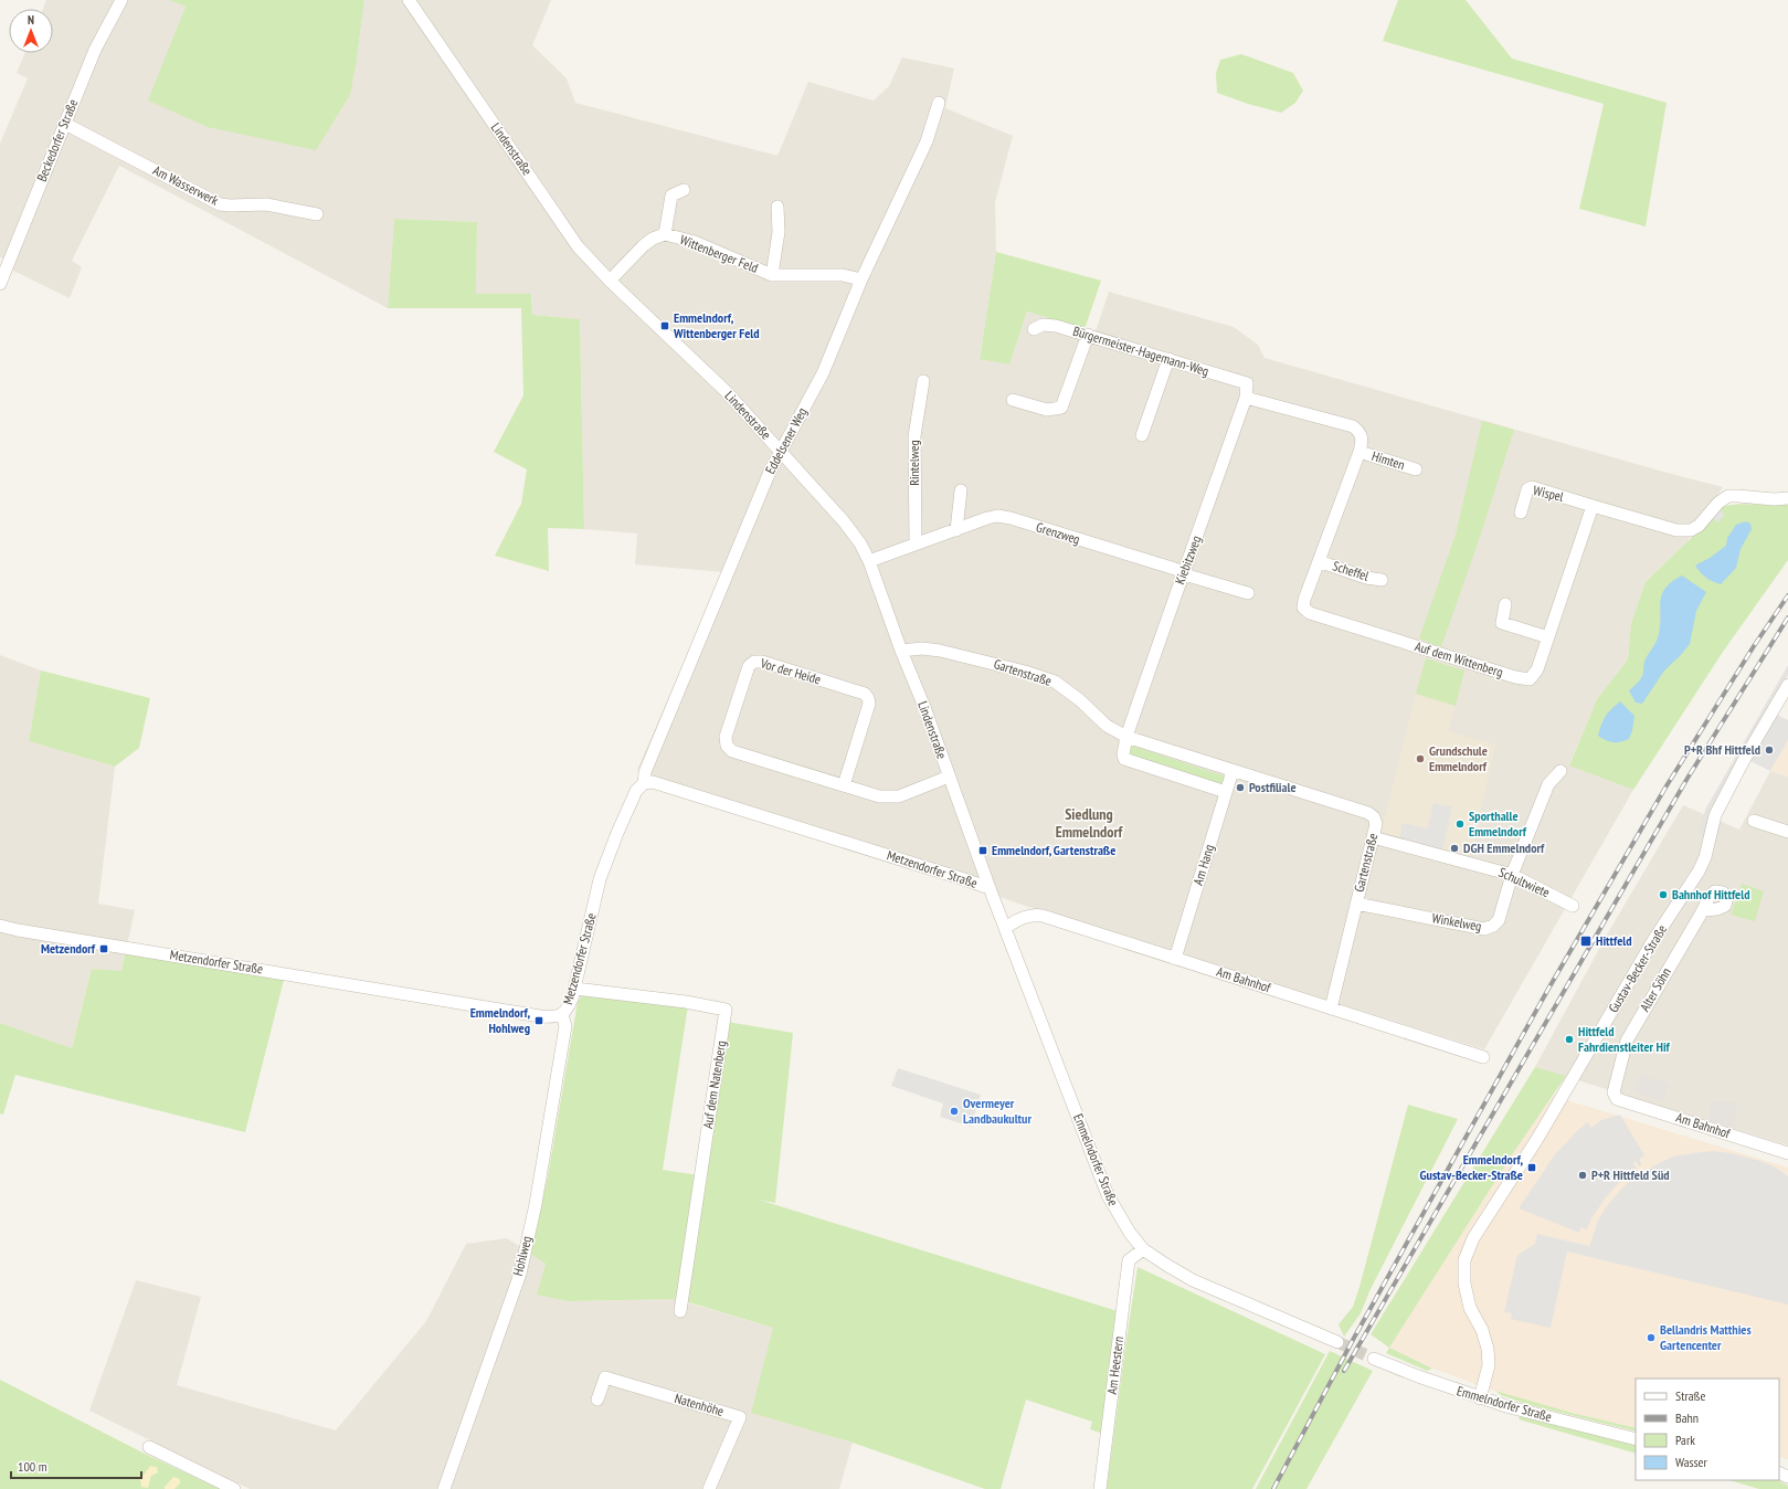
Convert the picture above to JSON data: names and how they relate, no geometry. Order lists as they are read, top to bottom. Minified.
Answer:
{"streets":{"street":["Beckedorfer Straße","Lindenstraße","Am Wasserwerk","Wittenberger Feld","Bürgermeister-Hagemann-Weg","Eddelsener Weg","Himten","Rintelweg","Wispel","Grenzweg","Kiebitzweg","Scheffel","Auf dem Wittenberg","Vor der Heide","Gartenstraße","Am Hang","Metzendorfer Straße","Schultwiete","Winkelweg","Gustav-Becker-Straße","Am Bahnhof","Alter Söhn","Auf dem Natenberg","Emmelndorfer Straße","Hohlweg","Am Heestern","Natenhöhe"]},"crossings":[["Beckedorfer Straße","Am Wasserwerk"],["Lindenstraße","Wittenberger Feld"],["Lindenstraße","Eddelsener Weg"],["Lindenstraße","Grenzweg"],["Lindenstraße","Vor der Heide"],["Lindenstraße","Gartenstraße"],["Lindenstraße","Metzendorfer Straße"],["Lindenstraße","Emmelndorfer Straße"],["Wittenberger Feld","Eddelsener Weg"],["Bürgermeister-Hagemann-Weg","Kiebitzweg"],["Eddelsener Weg","Metzendorfer Straße"],["Himten","Auf dem Wittenberg"],["Rintelweg","Grenzweg"],["Wispel","Auf dem Wittenberg"],["Grenzweg","Kiebitzweg"],["Kiebitzweg","Auf dem Wittenberg"],["Kiebitzweg","Gartenstraße"],["Scheffel","Auf dem Wittenberg"],["Gartenstraße","Am Hang"],["Gartenstraße","Schultwiete"],["Gartenstraße","Winkelweg"],["Gartenstraße","Am Bahnhof"],["Am Hang","Am Bahnhof"],["Metzendorfer Straße","Auf dem Natenberg"],["Metzendorfer Straße","Emmelndorfer Straße"],["Metzendorfer Straße","Hohlweg"],["Schultwiete","Winkelweg"],["Gustav-Becker-Straße","Emmelndorfer Straße"],["Am Bahnhof","Alter Söhn"],["Am Bahnhof","Emmelndorfer Straße"],["Emmelndorfer Straße","Am Heestern"]],"districts":["Siedlung Emmelndorf"],"places":{"transit":["Emmelndorf, Wittenberger Feld","Emmelndorf, Gartenstraße","Hittfeld","Metzendorf","Emmelndorf, Hohlweg","Emmelndorf, Gustav-Becker-Straße"],"other":["P+R Bhf Hittfeld","Grundschule Emmelndorf","Postfiliale","Sporthalle Emmelndorf","DGH Emmelndorf","Bahnhof Hittfeld","Hittfeld Fahrdienstleiter Hif","Overmeyer Landbaukultur","P+R Hittfeld Süd","Bellandris Matthies Gartencenter"]},"legend":["Straße","Bahn","Park","Wasser"],"scale_bar":"100 m","north":"top"}
